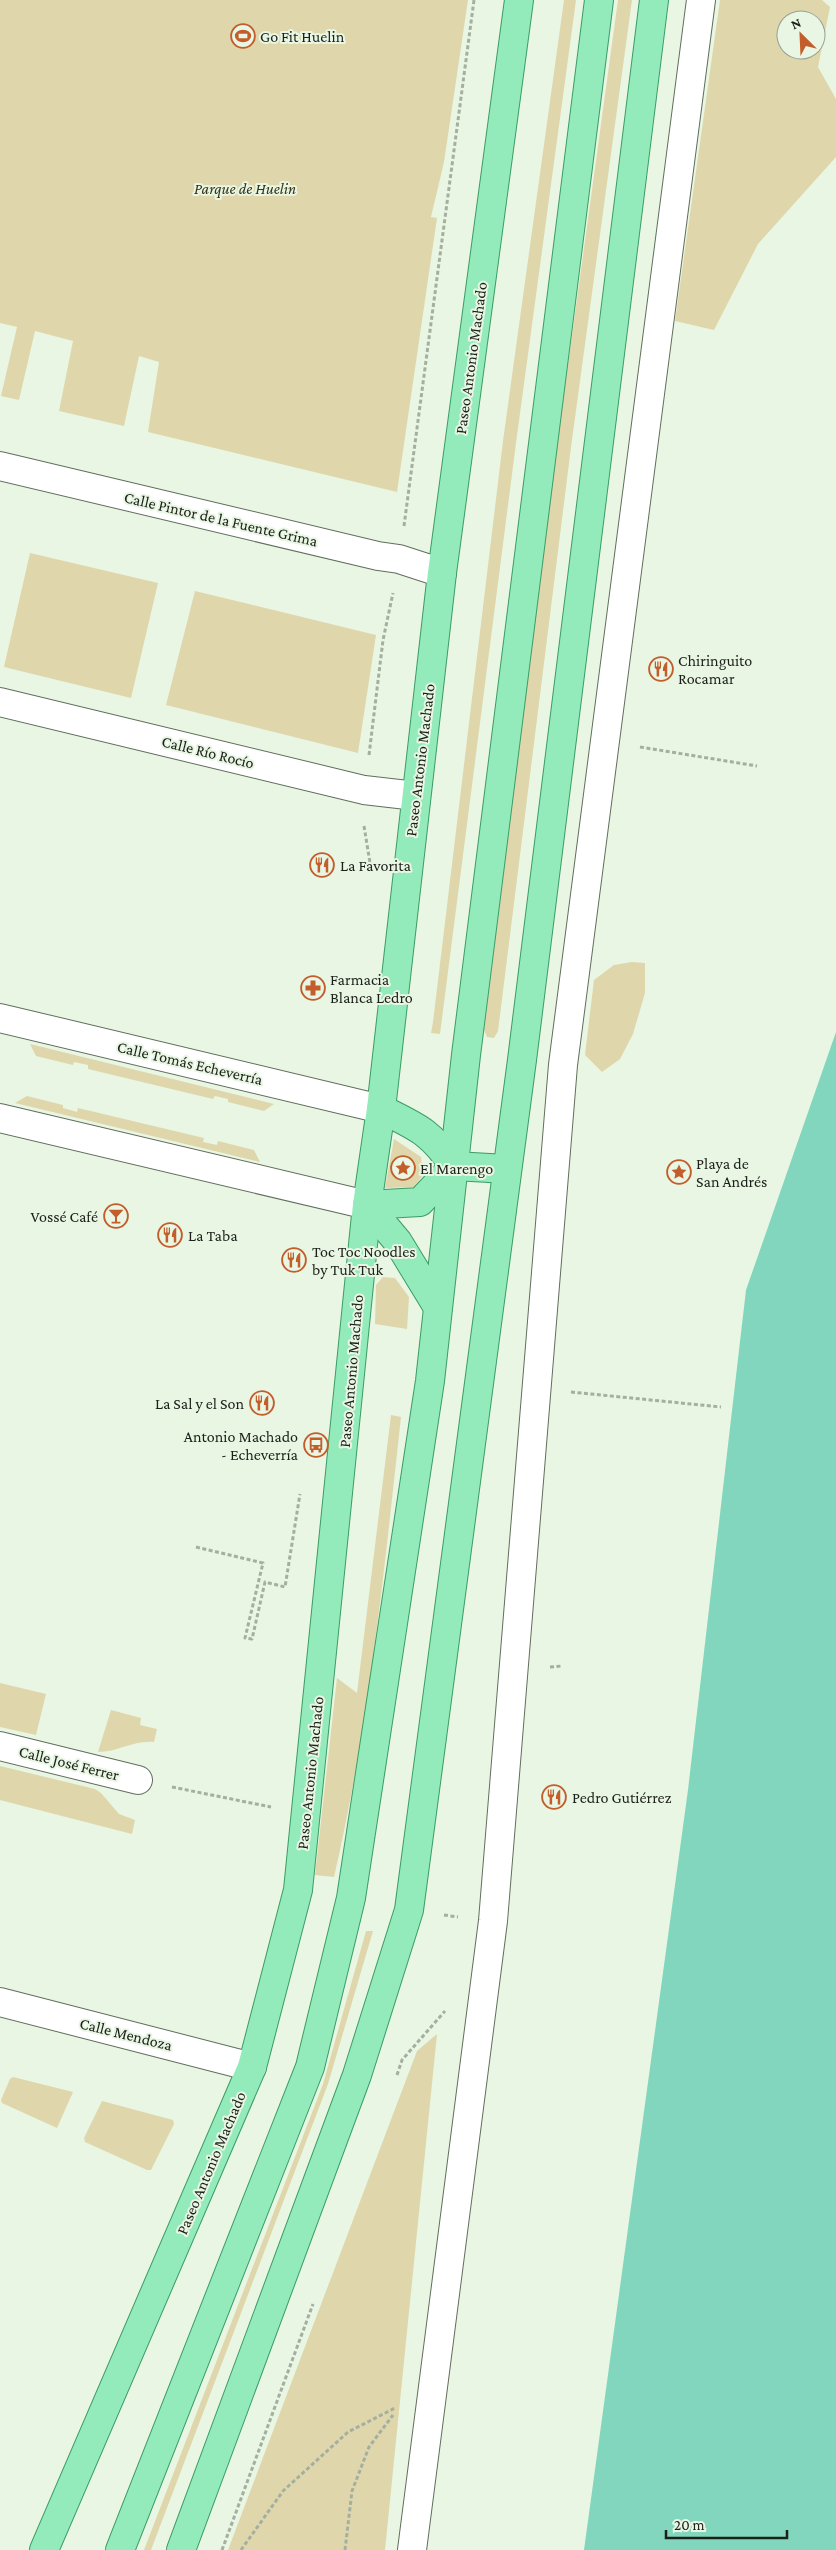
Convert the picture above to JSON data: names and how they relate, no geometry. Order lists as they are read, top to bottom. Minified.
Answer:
{"streets":{"main road":["Paseo Antonio Machado"],"street":["Calle Pintor de la Fuente Grima","Calle Río Rocío","Calle Tomás Echeverría","Calle José Ferrer","Calle Mendoza"]},"crossings":[["Paseo Antonio Machado","Calle Pintor de la Fuente Grima"],["Paseo Antonio Machado","Calle Río Rocío"],["Paseo Antonio Machado","Calle Tomás Echeverría"],["Paseo Antonio Machado","Calle Mendoza"]],"parks":["Parque de Huelin"],"places":{"sports":["Go Fit Huelin"],"restaurant":["Chiringuito Rocamar","La Favorita","La Taba","Toc Toc Noodles by Tuk Tuk","La Sal y el Son","Pedro Gutiérrez"],"pharmacy":["Farmacia Blanca Ledro"],"place":["El Marengo","Playa de San Andrés"],"bar":["Vossé Café"],"bus stop":["Antonio Machado - Echeverría"]},"scale_bar":"20 m","north":"top left"}
